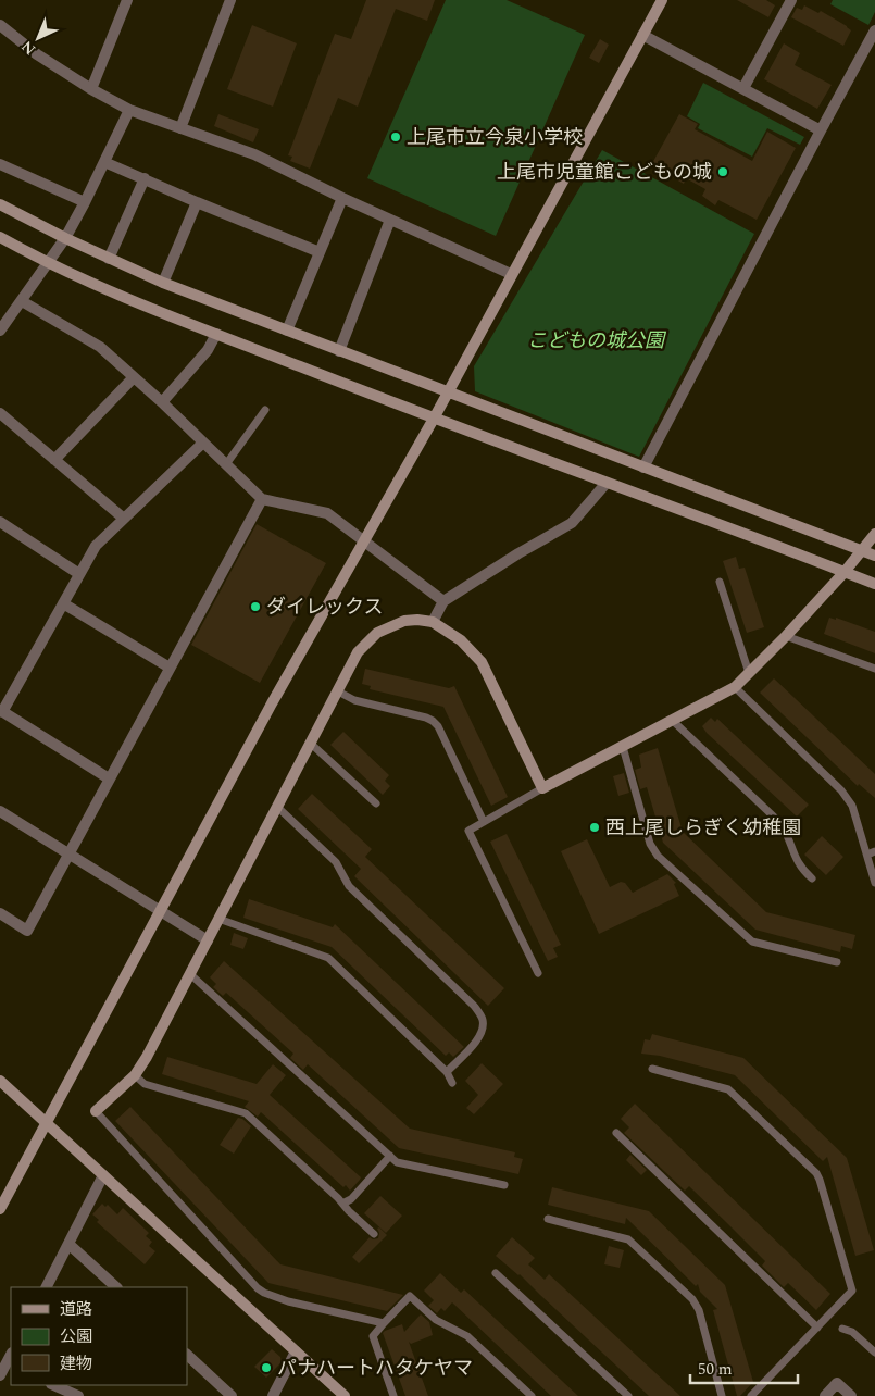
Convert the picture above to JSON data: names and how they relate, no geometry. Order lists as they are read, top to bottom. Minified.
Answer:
{"parks":["こどもの城公園"],"places":["上尾市立今泉小学校","上尾市児童館こどもの城","ダイレックス","西上尾しらぎく幼稚園","パナハートハタケヤマ"],"legend":["道路","公園","建物"],"scale_bar":"50 m","north":"bottom left"}
